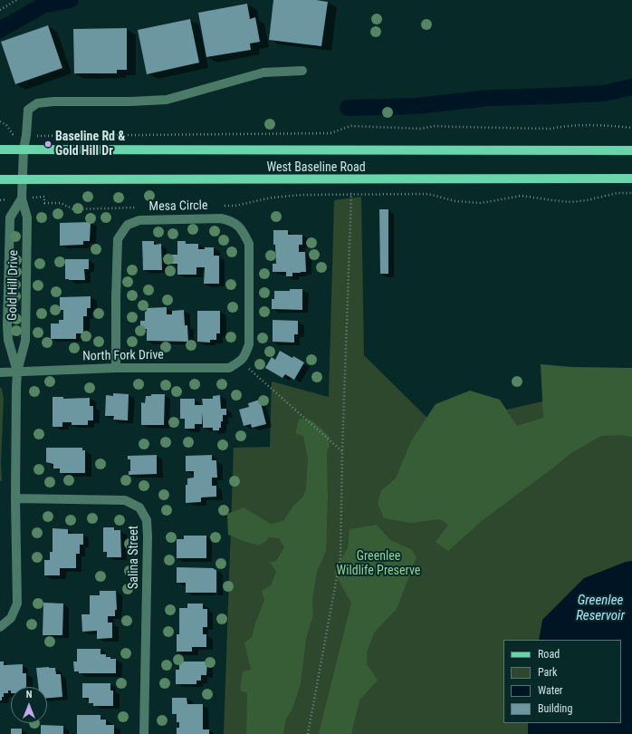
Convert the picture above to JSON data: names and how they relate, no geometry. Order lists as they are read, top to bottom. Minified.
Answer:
{"streets":{"main road":["West Baseline Road"],"street":["Mesa Circle","Gold Hill Drive","North Fork Drive","Salina Street"]},"crossings":[["West Baseline Road","Gold Hill Drive"],["Mesa Circle","North Fork Drive"],["Gold Hill Drive","North Fork Drive"],["Gold Hill Drive","Salina Street"]],"water":["Greenlee Reservoir"],"parks":["Greenlee Wildlife Preserve"],"places":["Baseline Rd & Gold Hill Dr"],"legend":["Road","Park","Water","Building"],"north":"top"}
